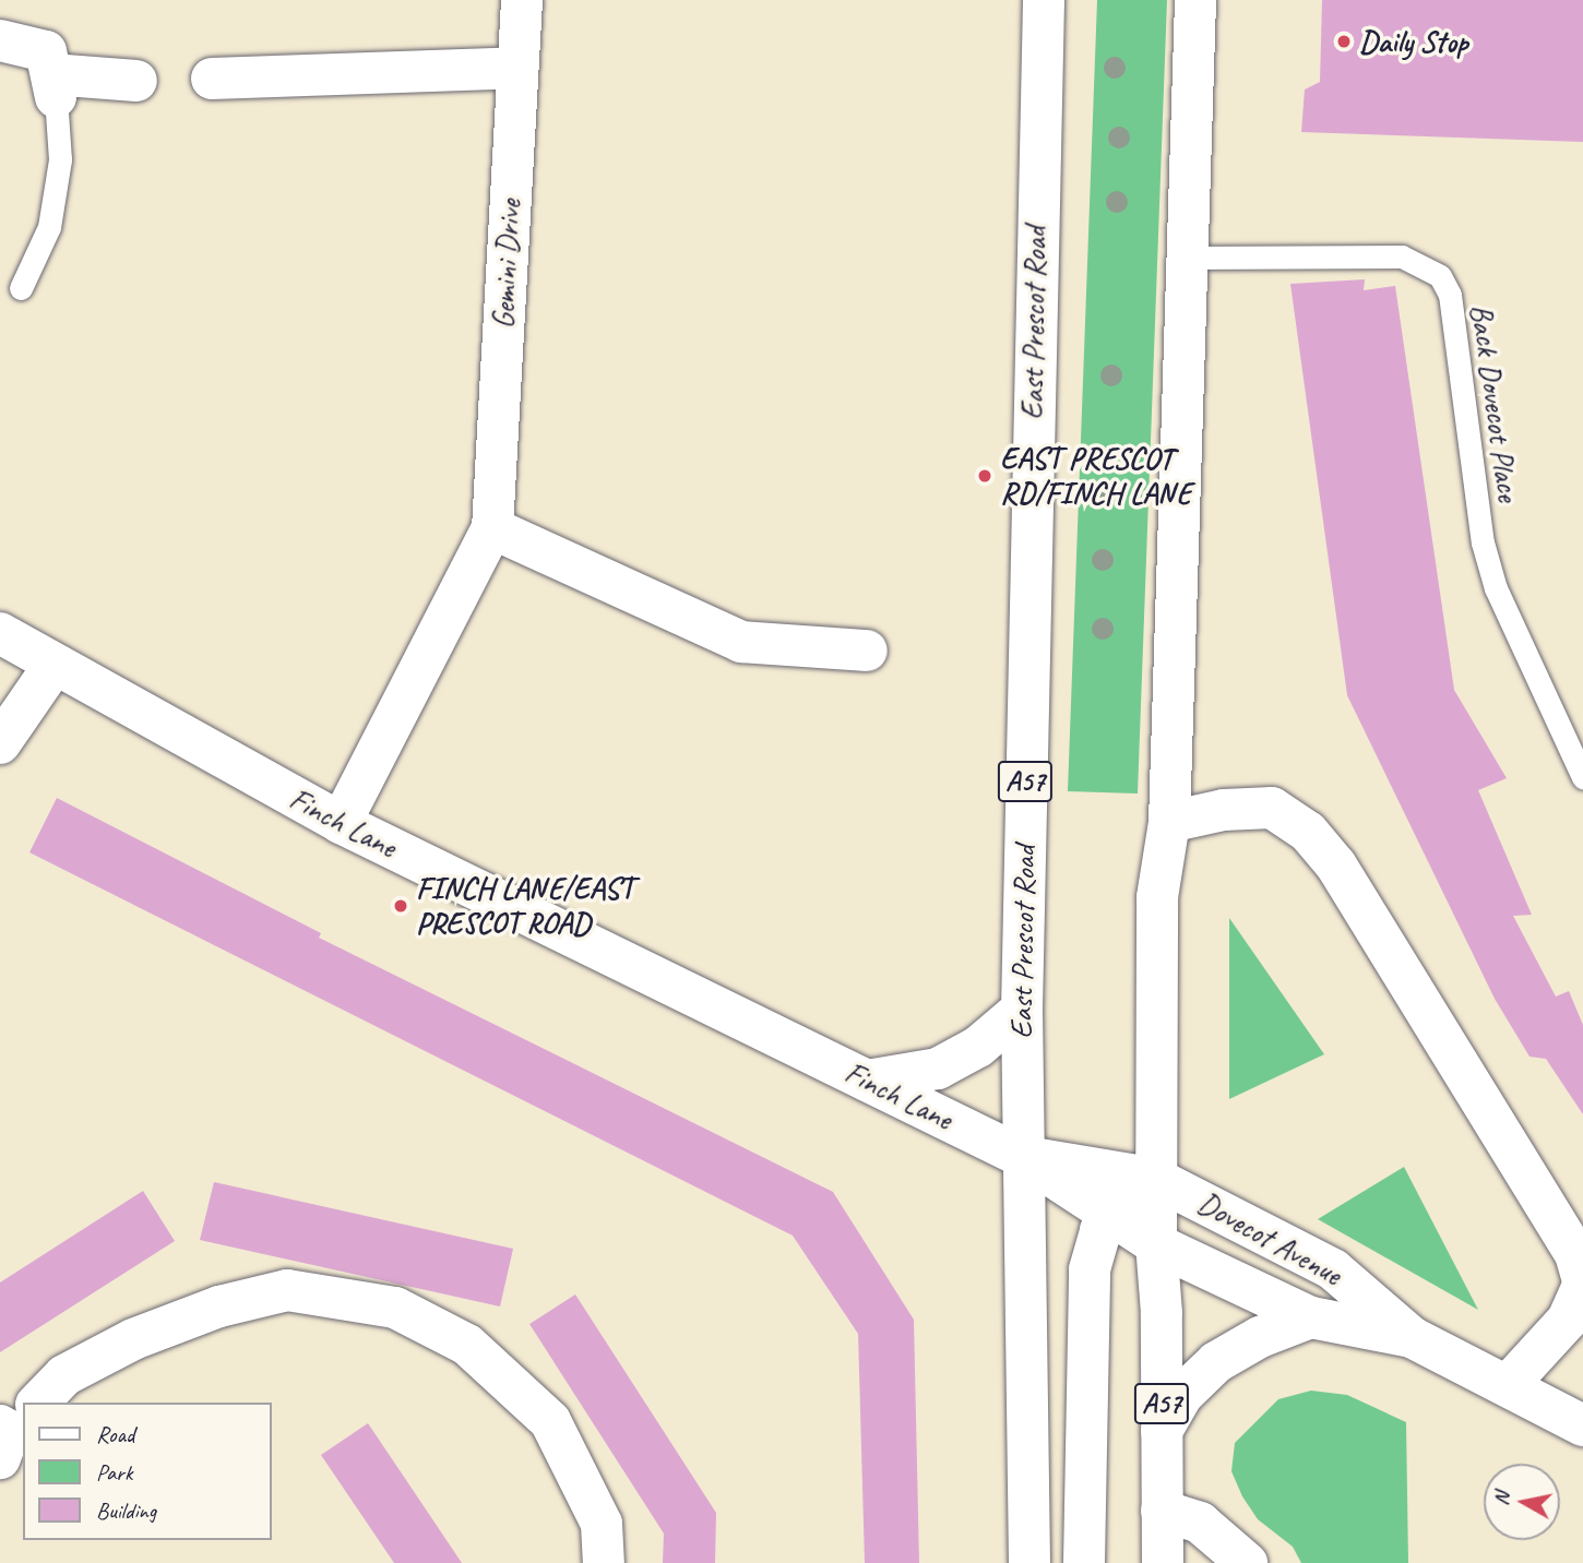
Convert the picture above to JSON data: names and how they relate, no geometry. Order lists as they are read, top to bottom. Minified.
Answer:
{"streets":{"main road":["Gemini Drive","East Prescot Road","A57","Finch Lane","Dovecot Avenue"],"lane":["Back Dovecot Place"]},"crossings":[["Gemini Drive","Finch Lane"],["East Prescot Road","Finch Lane"],["Back Dovecot Place","A57"],["A57","Finch Lane"],["A57","Dovecot Avenue"],["Finch Lane","Dovecot Avenue"]],"places":["Daily Stop","EAST PRESCOT RD/FINCH LANE","FINCH LANE/EAST PRESCOT ROAD"],"legend":["Road","Park","Building"],"north":"left"}
